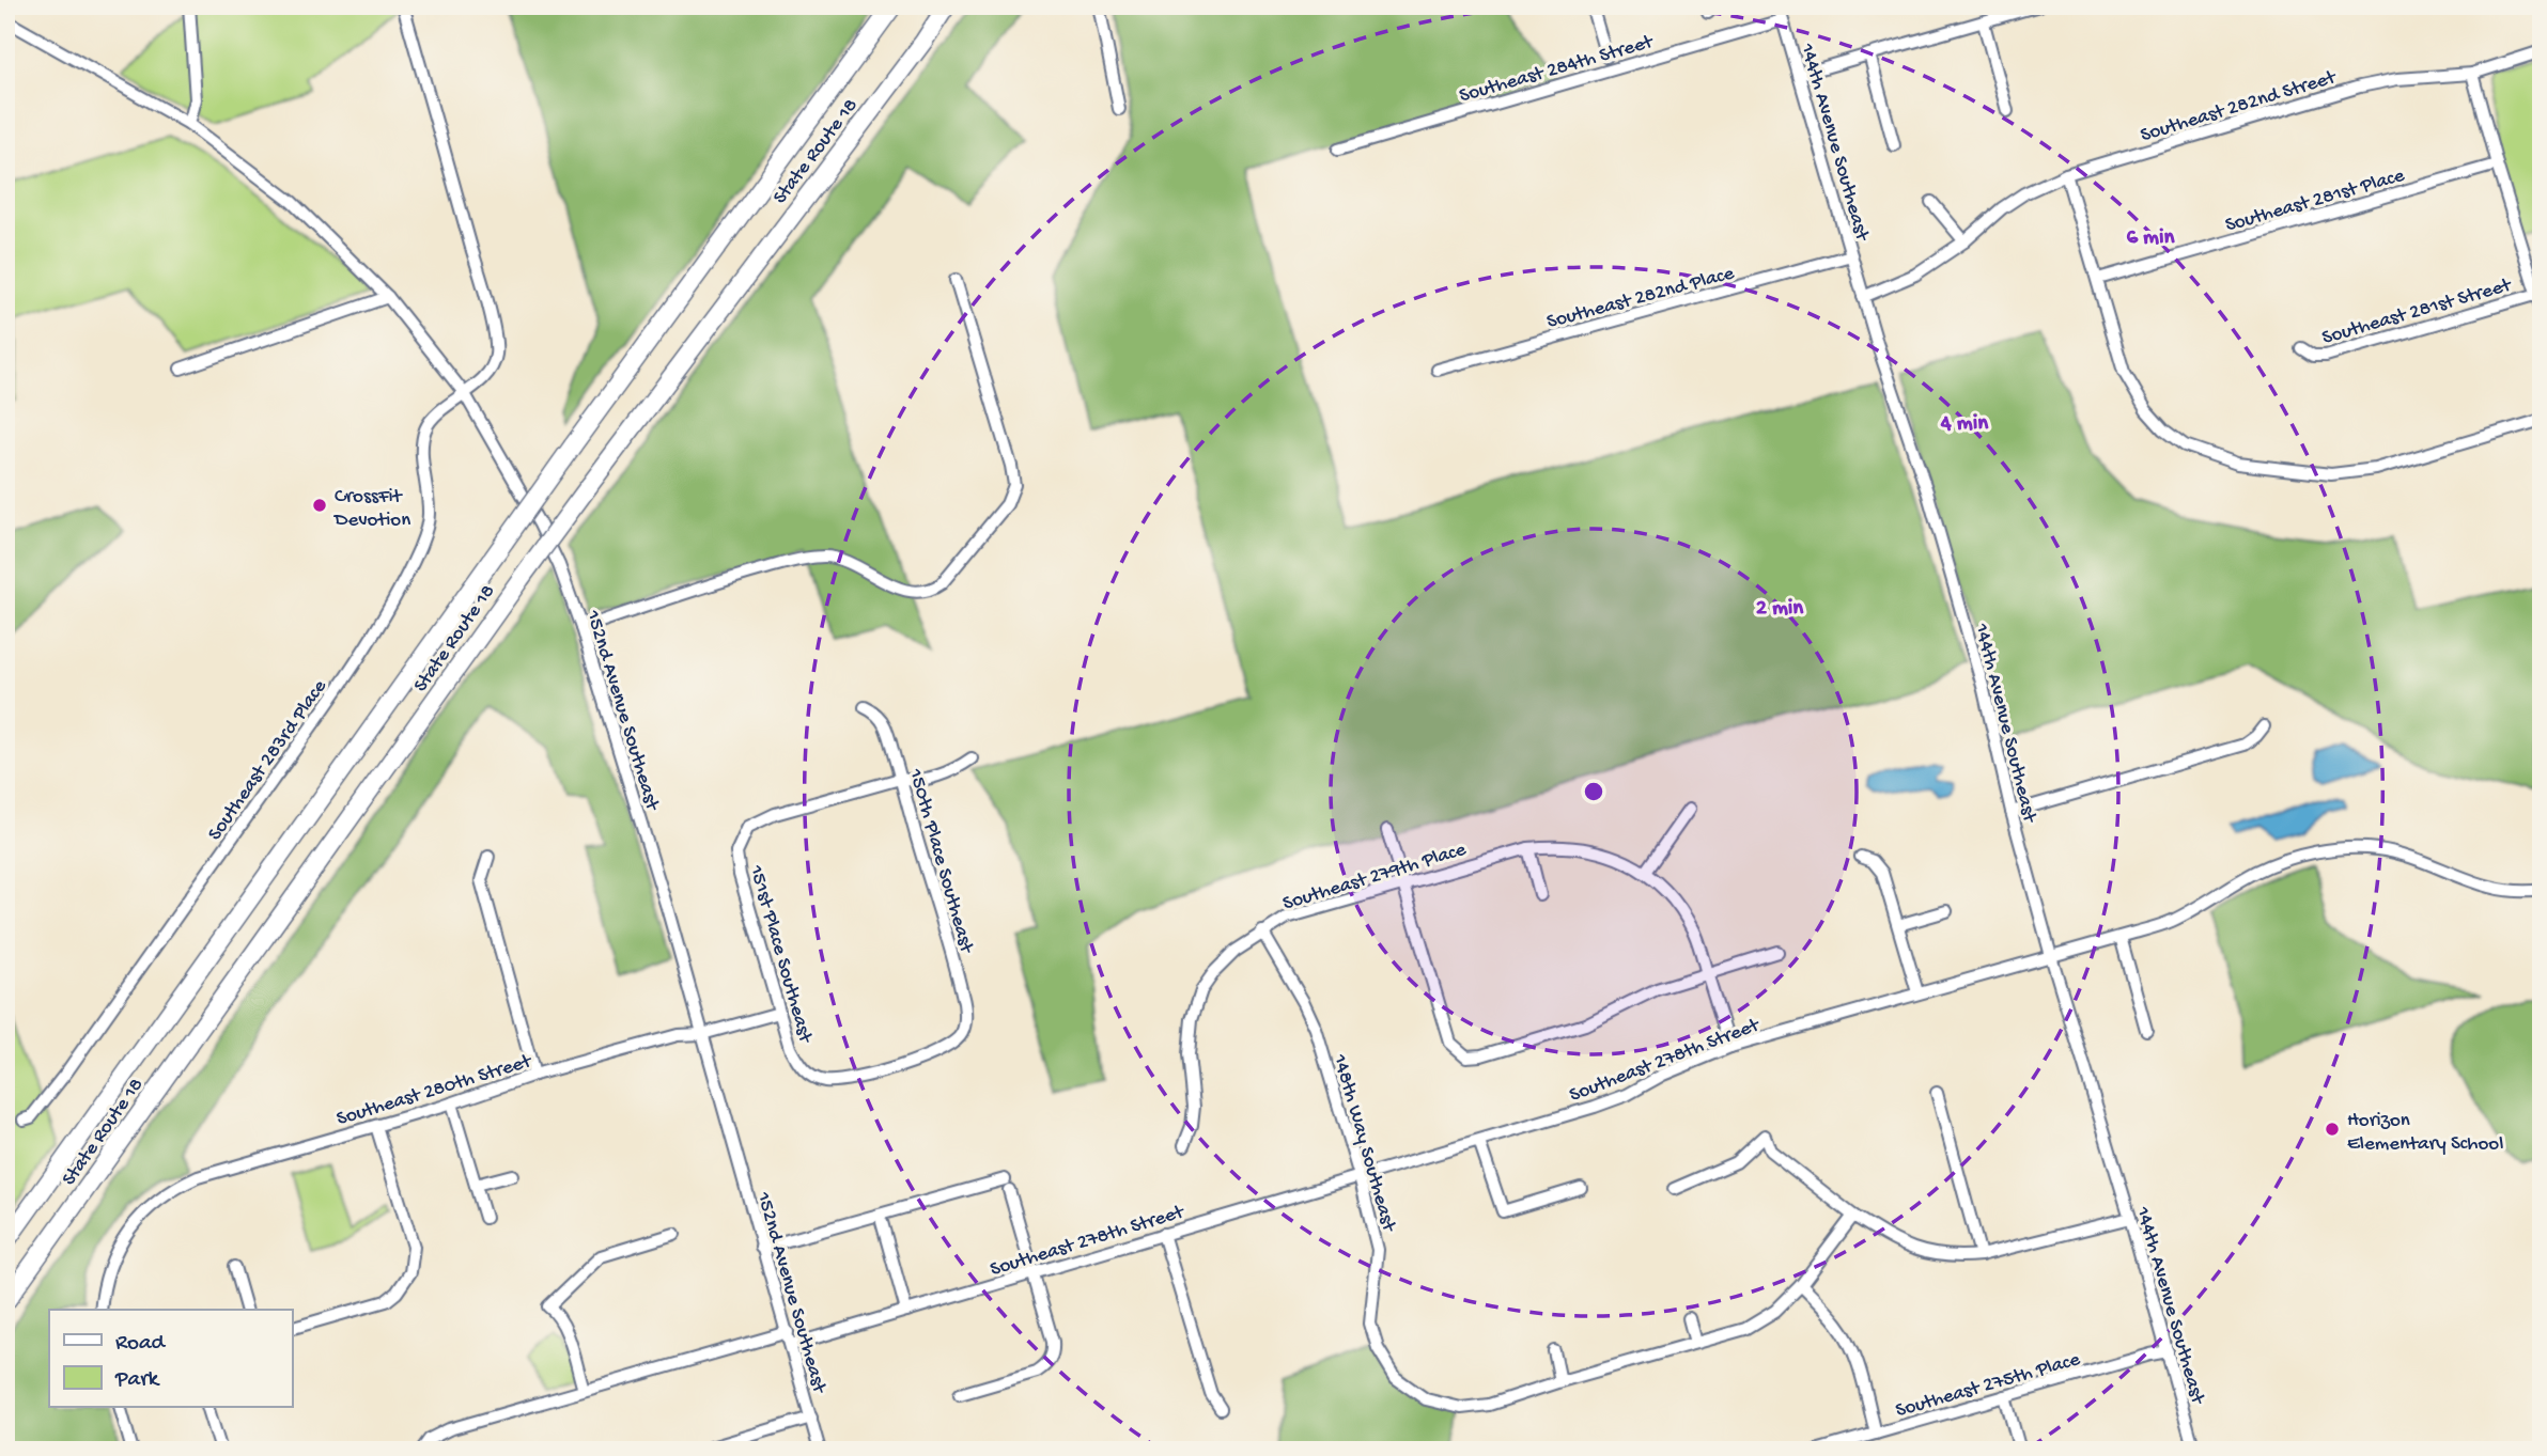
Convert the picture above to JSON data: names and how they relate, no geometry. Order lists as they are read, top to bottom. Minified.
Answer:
{"streets":{"highway":["State Route 18"],"street":["Southeast 284th Street","Southeast 282nd Street","144th Avenue Southeast","Southeast 281st Place","Southeast 282nd Place","Southeast 281st Street","152nd Avenue Southeast","Southeast 283rd Place","150th Place Southeast","Southeast 279th Place","151st Place Southeast","Southeast 278th Street","Southeast 280th Street","148th Way Southeast","Southeast 275th Place"]},"crossings":[["Southeast 284th Street","144th Avenue Southeast"],["Southeast 282nd Street","144th Avenue Southeast"],["144th Avenue Southeast","Southeast 282nd Place"],["144th Avenue Southeast","Southeast 278th Street"],["144th Avenue Southeast","Southeast 275th Place"],["152nd Avenue Southeast","Southeast 283rd Place"],["152nd Avenue Southeast","Southeast 278th Street"],["152nd Avenue Southeast","Southeast 280th Street"],["150th Place Southeast","151st Place Southeast"],["Southeast 279th Place","148th Way Southeast"],["151st Place Southeast","Southeast 280th Street"],["Southeast 278th Street","148th Way Southeast"]],"places":["CrossFit Devotion","Horizon Elementary School"],"legend":["Road","Park"],"rings":["6 min","4 min","2 min"]}
